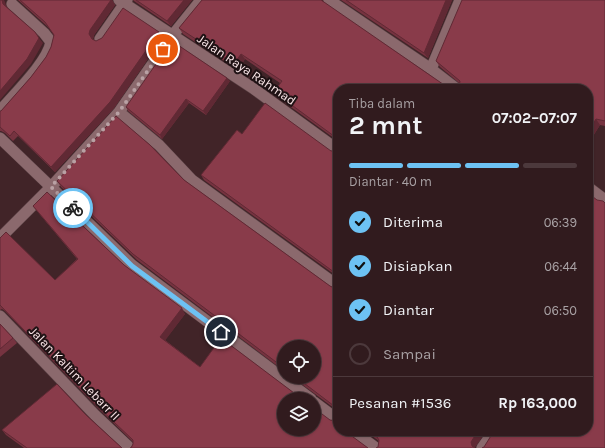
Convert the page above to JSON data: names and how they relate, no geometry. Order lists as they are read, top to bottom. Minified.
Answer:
{"streets":{"street":["Jalan Raya Rahmad","Jalan Kaltim Lebarr II"]},"page":{"heading":["2 mnt","Tiba dalam","07:02–07:07"],"panel":["Pesanan #1536","Rp 163,000"],"bar":"Diantar · 40 m","list":[["Diterima","06:39"],["Disiapkan","06:44"],["Diantar","06:50"],"Sampai"]}}
